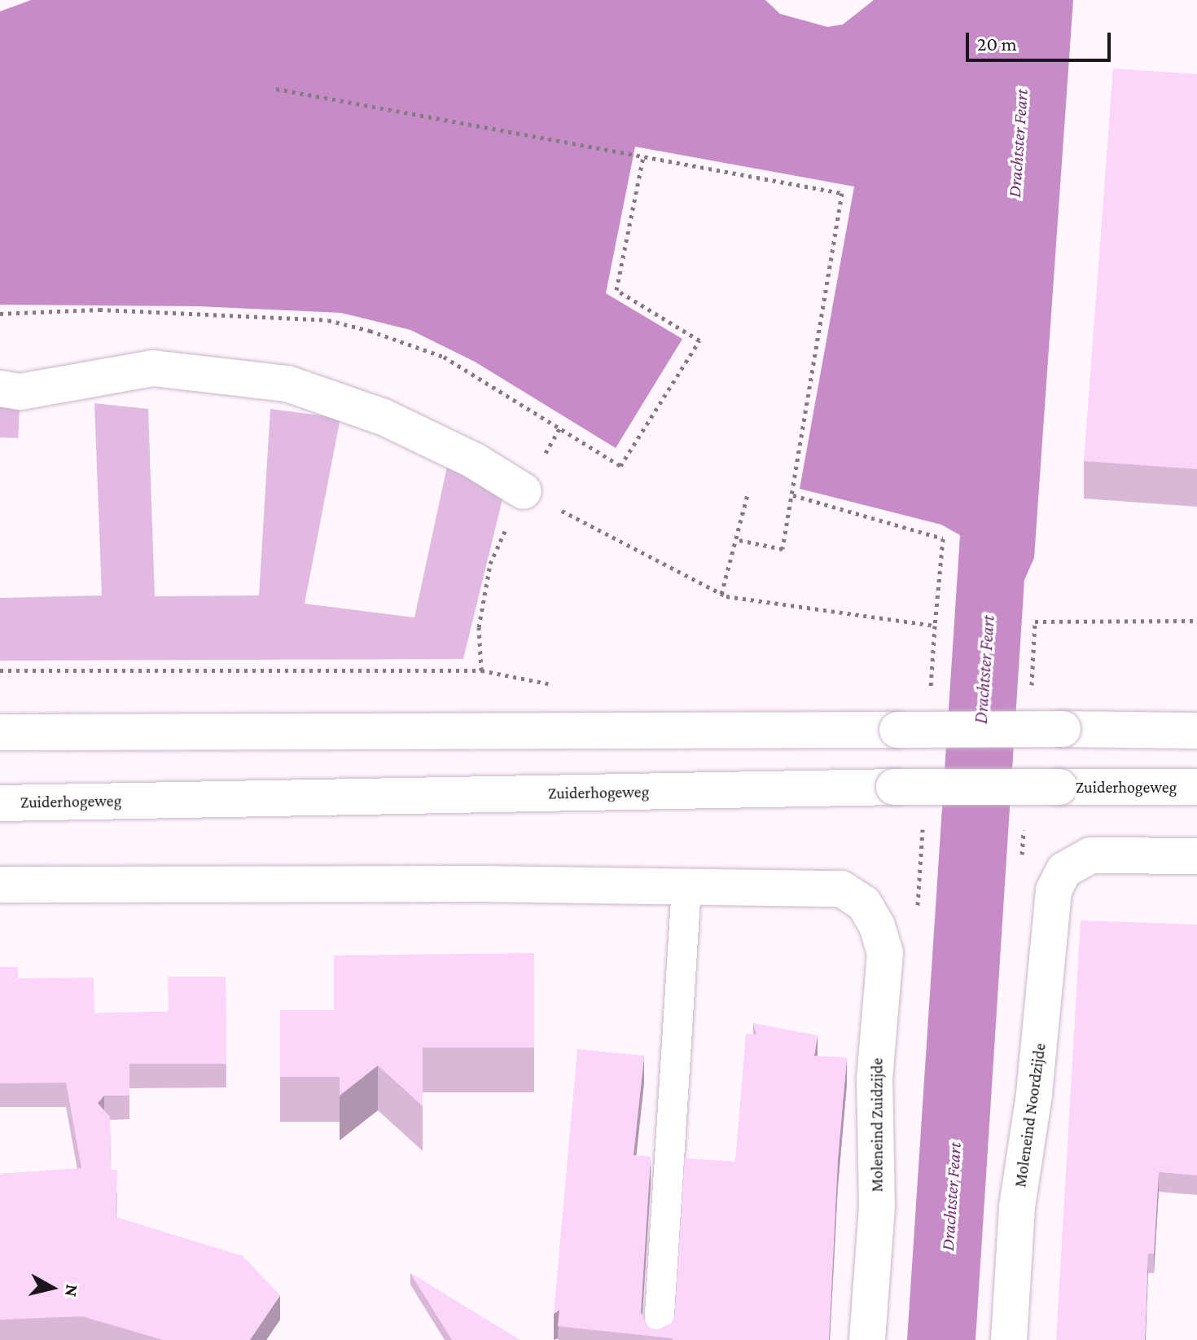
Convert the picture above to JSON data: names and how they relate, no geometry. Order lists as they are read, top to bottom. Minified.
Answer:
{"streets":{"street":["Zuiderhogeweg","Moleneind Noordzijde","Moleneind Zuidzijde"]},"water":["Drachtster Feart"],"scale_bar":"20 m","north":"right"}
